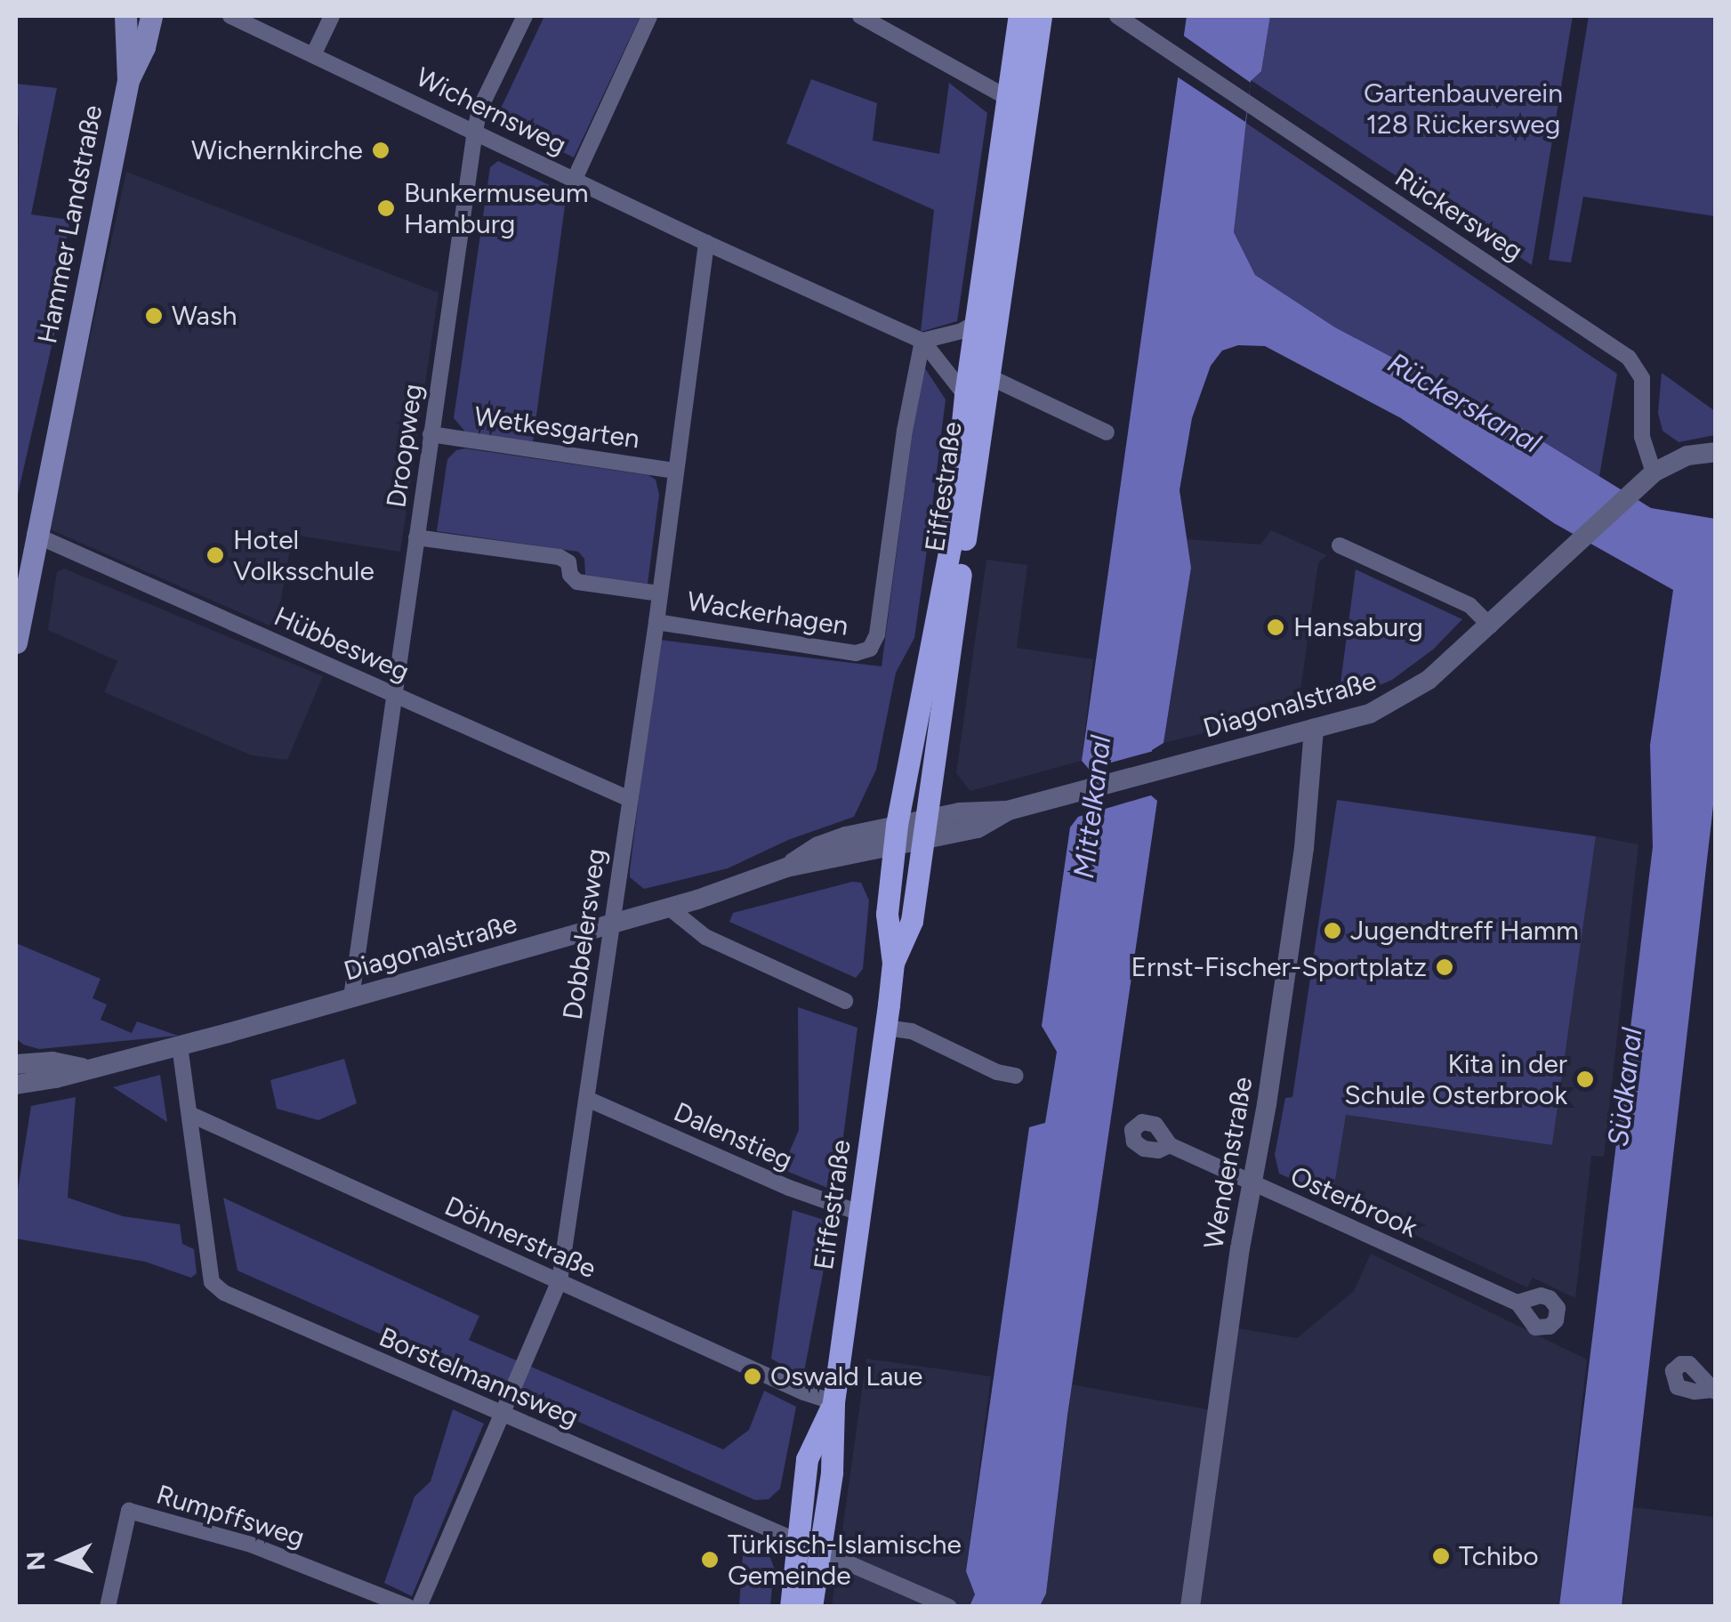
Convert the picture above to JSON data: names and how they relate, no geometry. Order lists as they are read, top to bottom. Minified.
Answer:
{"streets":{"main road":["Hammer Landstraße","Eiffestraße"],"street":["Wichernsweg","Rückersweg","Wetkesgarten","Droopweg","Wackerhagen","Hübbesweg","Diagonalstraße","Dobbelersweg","Dalenstieg","Wendenstraße","Osterbrook","Döhnerstraße","Borstelmannsweg","Rumpffsweg"]},"crossings":[["Wichernsweg","Droopweg"],["Wichernsweg","Eiffestraße"],["Wichernsweg","Dobbelersweg"],["Rückersweg","Diagonalstraße"],["Hammer Landstraße","Hübbesweg"],["Wetkesgarten","Droopweg"],["Wetkesgarten","Dobbelersweg"],["Droopweg","Wackerhagen"],["Droopweg","Hübbesweg"],["Droopweg","Diagonalstraße"],["Eiffestraße","Wackerhagen"],["Eiffestraße","Diagonalstraße"],["Eiffestraße","Dalenstieg"],["Eiffestraße","Döhnerstraße"],["Eiffestraße","Borstelmannsweg"],["Wackerhagen","Dobbelersweg"],["Hübbesweg","Dobbelersweg"],["Diagonalstraße","Dobbelersweg"],["Diagonalstraße","Wendenstraße"],["Diagonalstraße","Borstelmannsweg"],["Dobbelersweg","Dalenstieg"],["Dobbelersweg","Döhnerstraße"],["Dobbelersweg","Borstelmannsweg"],["Wendenstraße","Osterbrook"],["Döhnerstraße","Borstelmannsweg"]],"water":["Rückerskanal","Mittelkanal","Südkanal"],"parks":["Gartenbauverein 128 Rückersweg"],"places":["Wichernkirche","Bunkermuseum Hamburg","Wash","Hotel Volksschule","Hansaburg","Jugendtreff Hamm","Ernst-Fischer-Sportplatz","Kita in der Schule Osterbrook","Oswald Laue","Tchibo","Türkisch-Islamische Gemeinde"],"north":"left"}
